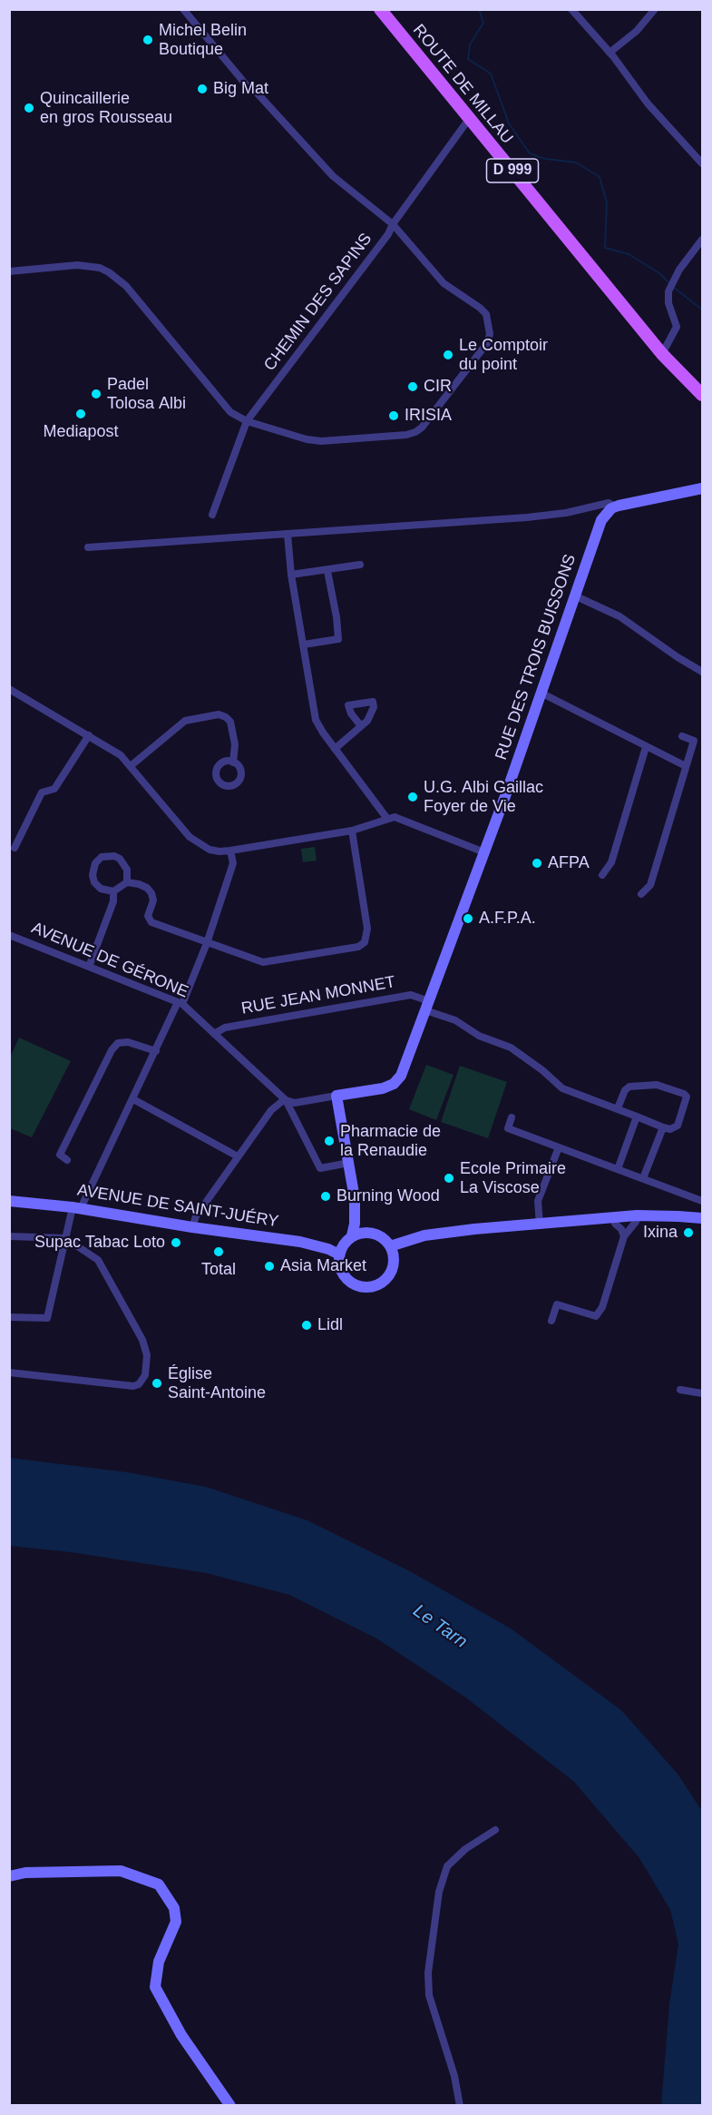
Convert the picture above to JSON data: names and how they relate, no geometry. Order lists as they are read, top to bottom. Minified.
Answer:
{"streets":{"main road":["ROUTE DE MILLAU","D 999"],"street":["CHEMIN DES SAPINS","RUE DES TROIS BUISSONS","AVENUE DE GÉRONE","RUE JEAN MONNET","AVENUE DE SAINT-JUÉRY"]},"crossings":[["ROUTE DE MILLAU","CHEMIN DES SAPINS"],["RUE DES TROIS BUISSONS","RUE JEAN MONNET"],["AVENUE DE GÉRONE","RUE JEAN MONNET"]],"water":["Le Tarn"],"places":["Michel Belin Boutique","Big Mat","Quincaillerie en gros Rousseau","Le Comptoir du point","CIR","Padel Tolosa Albi","Mediapost","IRISIA","U.G. Albi Gaillac Foyer de Vie","AFPA","A.F.P.A.","Pharmacie de la Renaudie","Ecole Primaire La Viscose","Burning Wood","Ixina","Supac Tabac Loto","Total","Asia Market","Lidl","Église Saint-Antoine"]}
